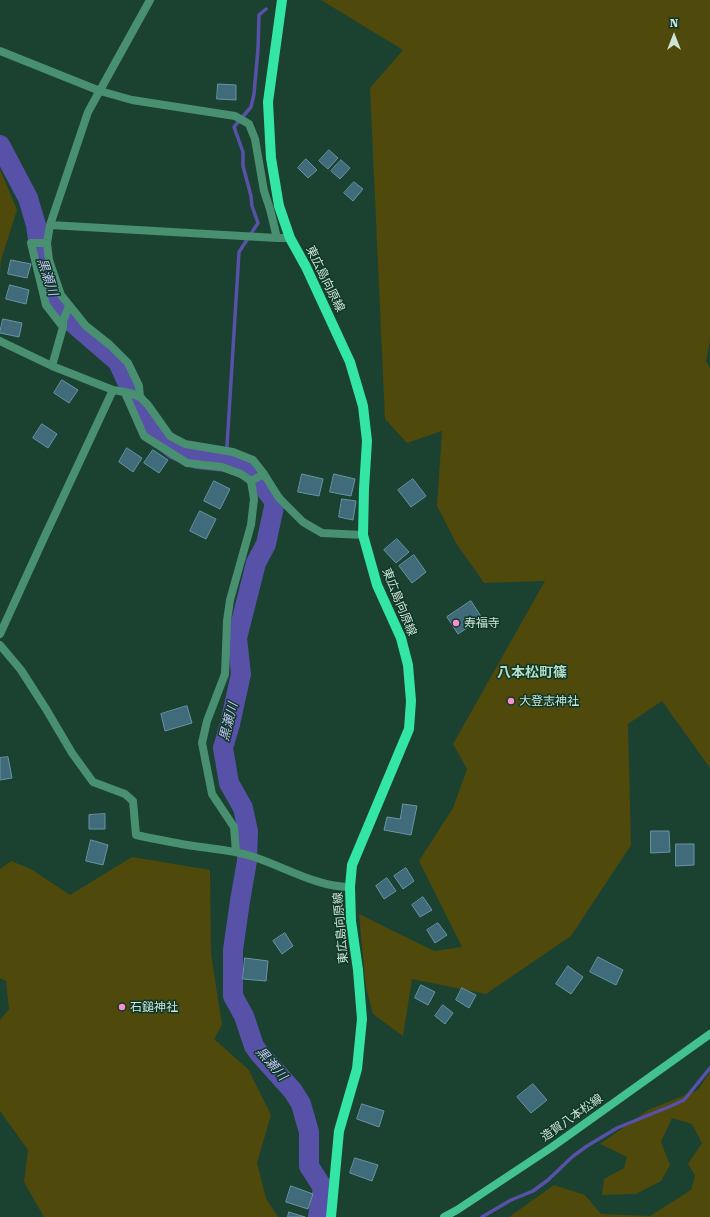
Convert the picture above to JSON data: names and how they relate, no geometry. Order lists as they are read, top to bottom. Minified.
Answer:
{"streets":{"main road":["東広島向原線","造賀八本松線"]},"districts":["八本松町篠"],"water":["黒瀬川"],"places":["寿福寺","大登志神社","石鎚神社"],"north":"top"}
